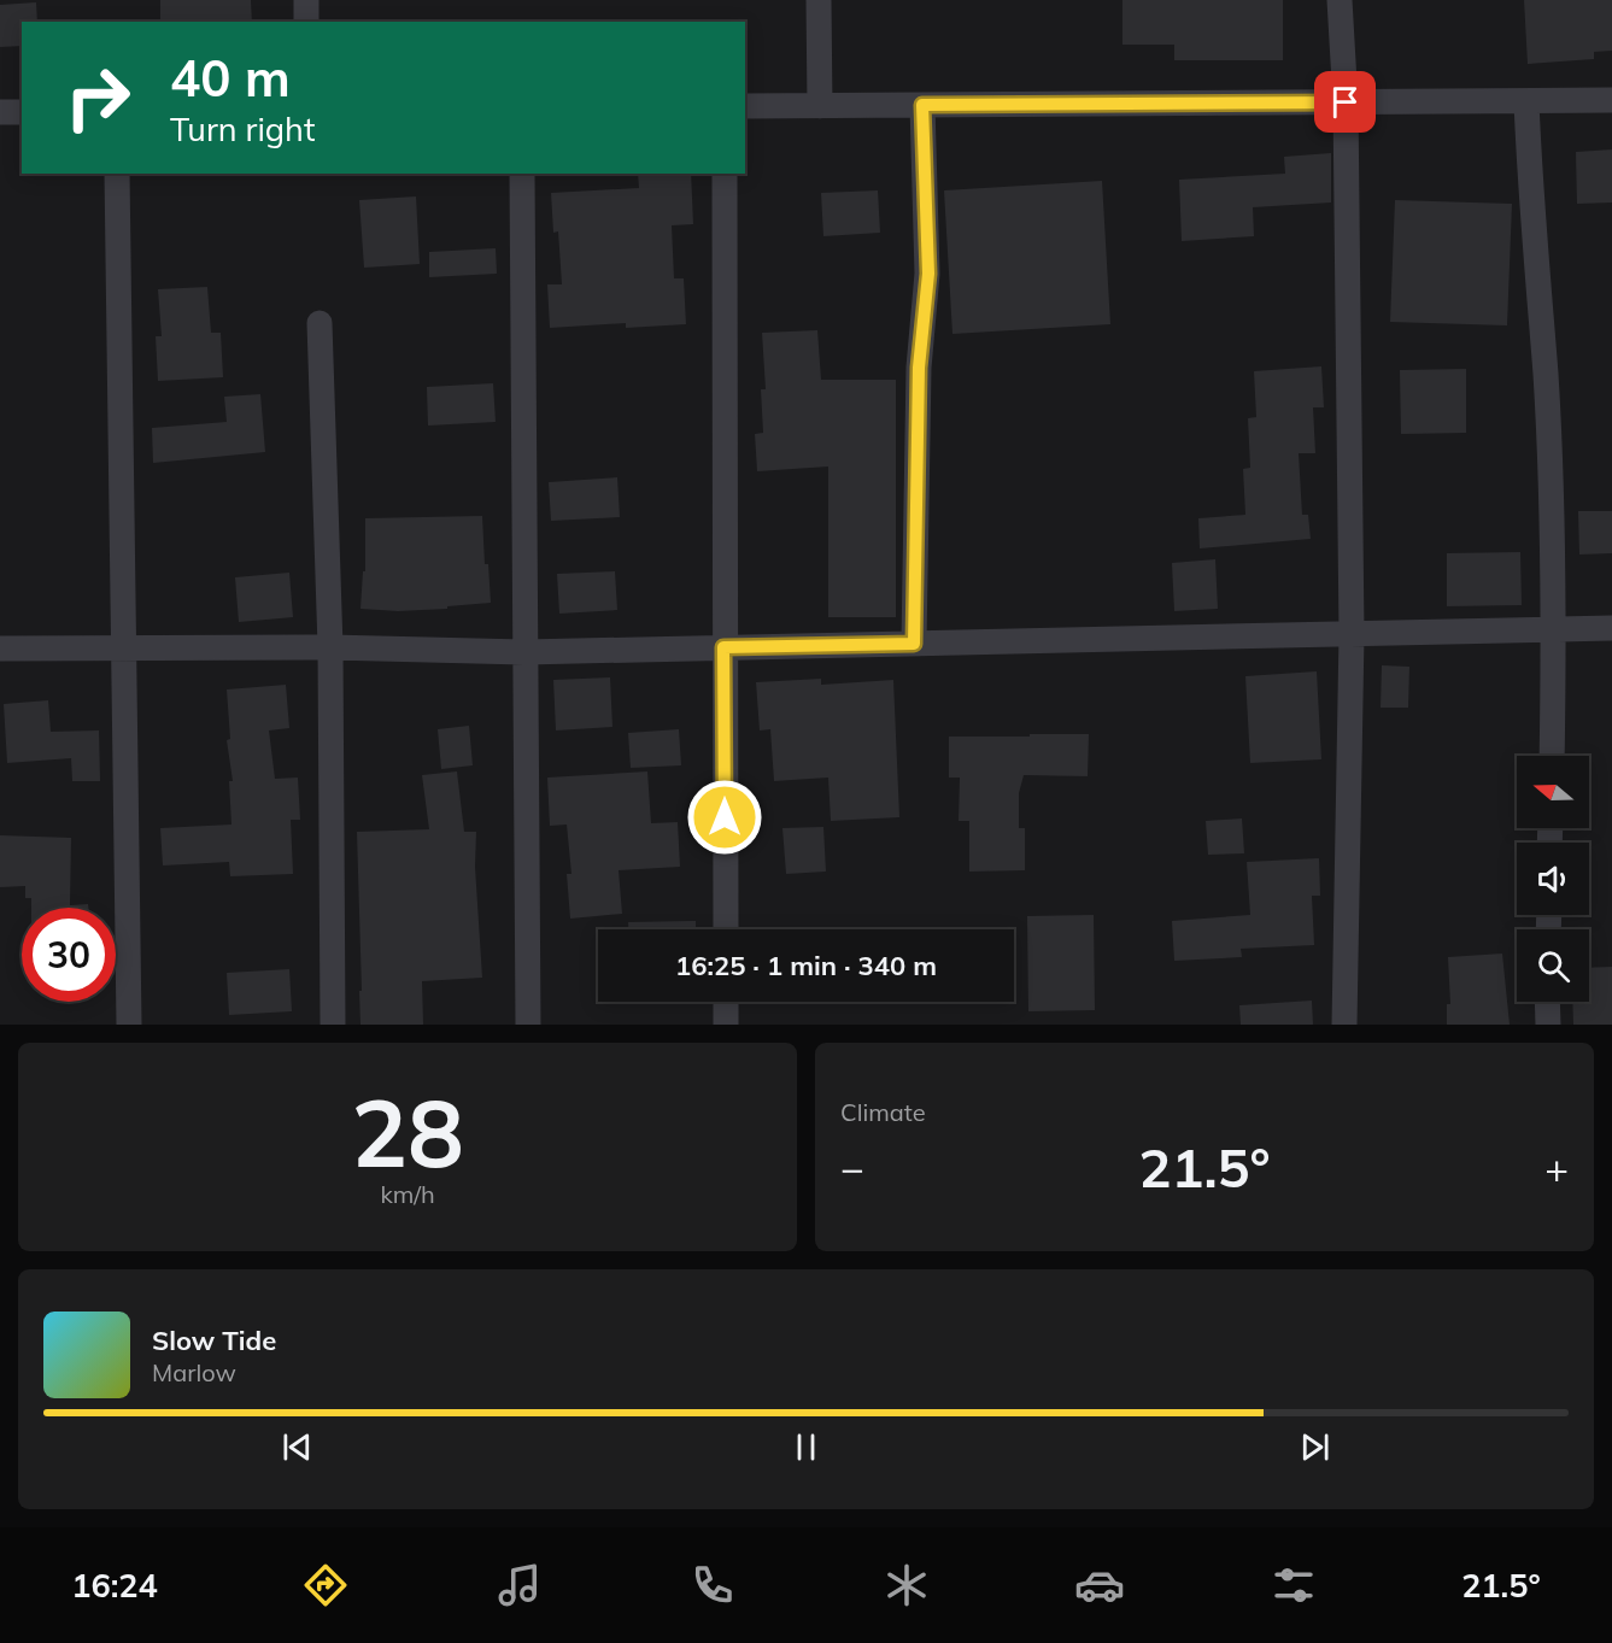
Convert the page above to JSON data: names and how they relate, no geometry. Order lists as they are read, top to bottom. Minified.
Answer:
{"north":"left","page":{"turn":["40 m","Turn right"],"limit":"30","trip":"16:25 · 1 min · 340 m","tile":[["28","km/h"],"Climate"],"heat":["−","21.5°","+"],"song":["Slow Tide","Marlow"],"tabs":["16:24","21.5°"]}}
